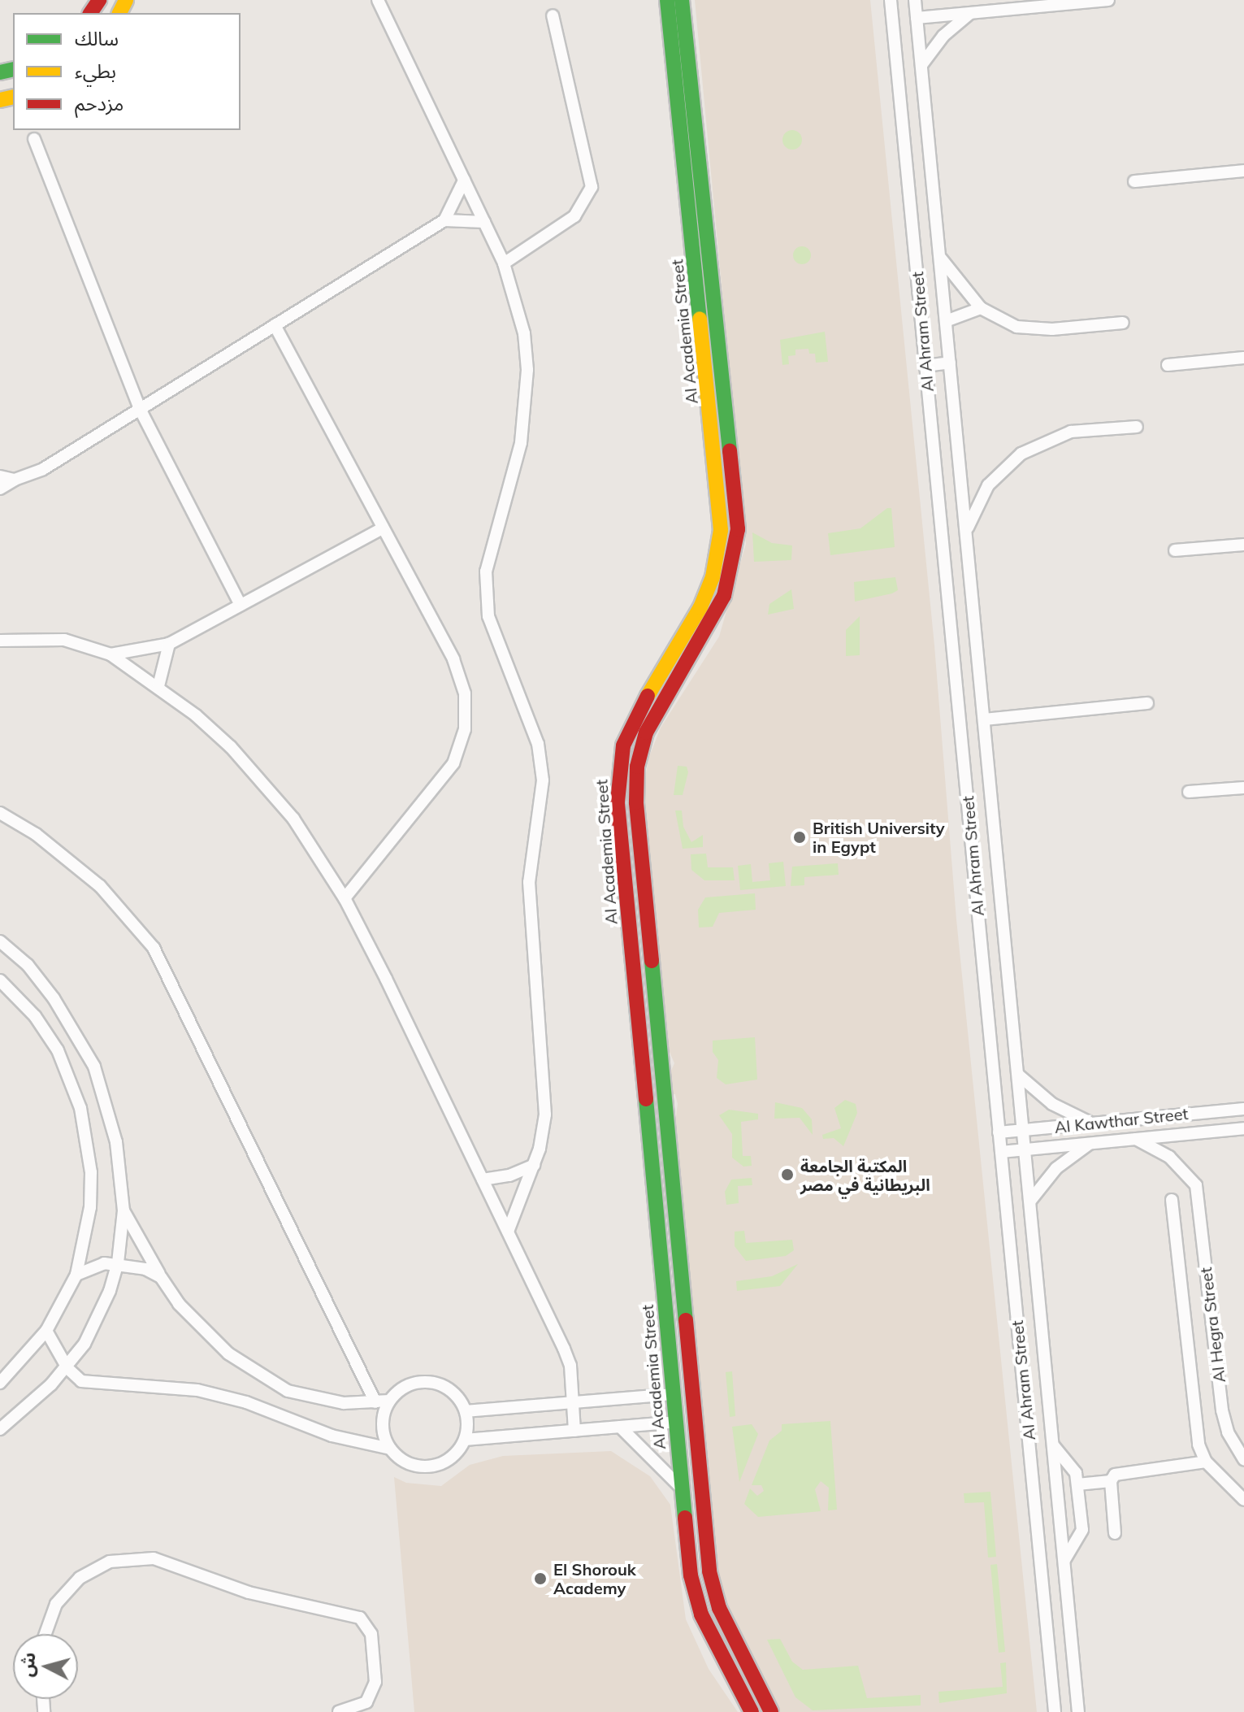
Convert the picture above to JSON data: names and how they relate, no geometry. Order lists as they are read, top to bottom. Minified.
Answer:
{"streets":{"street":["Al Academia Street","Al Ahram Street","Al Kawthar Street","Al Hegra Street"]},"crossings":[["Al Ahram Street","Al Kawthar Street"],["Al Kawthar Street","Al Hegra Street"]],"places":["British University in Egypt","المكتبة الجامعة البريطانية في مصر","El Shorouk Academy"],"legend":["سالك","بطيء","مزدحم"],"north":"left"}
